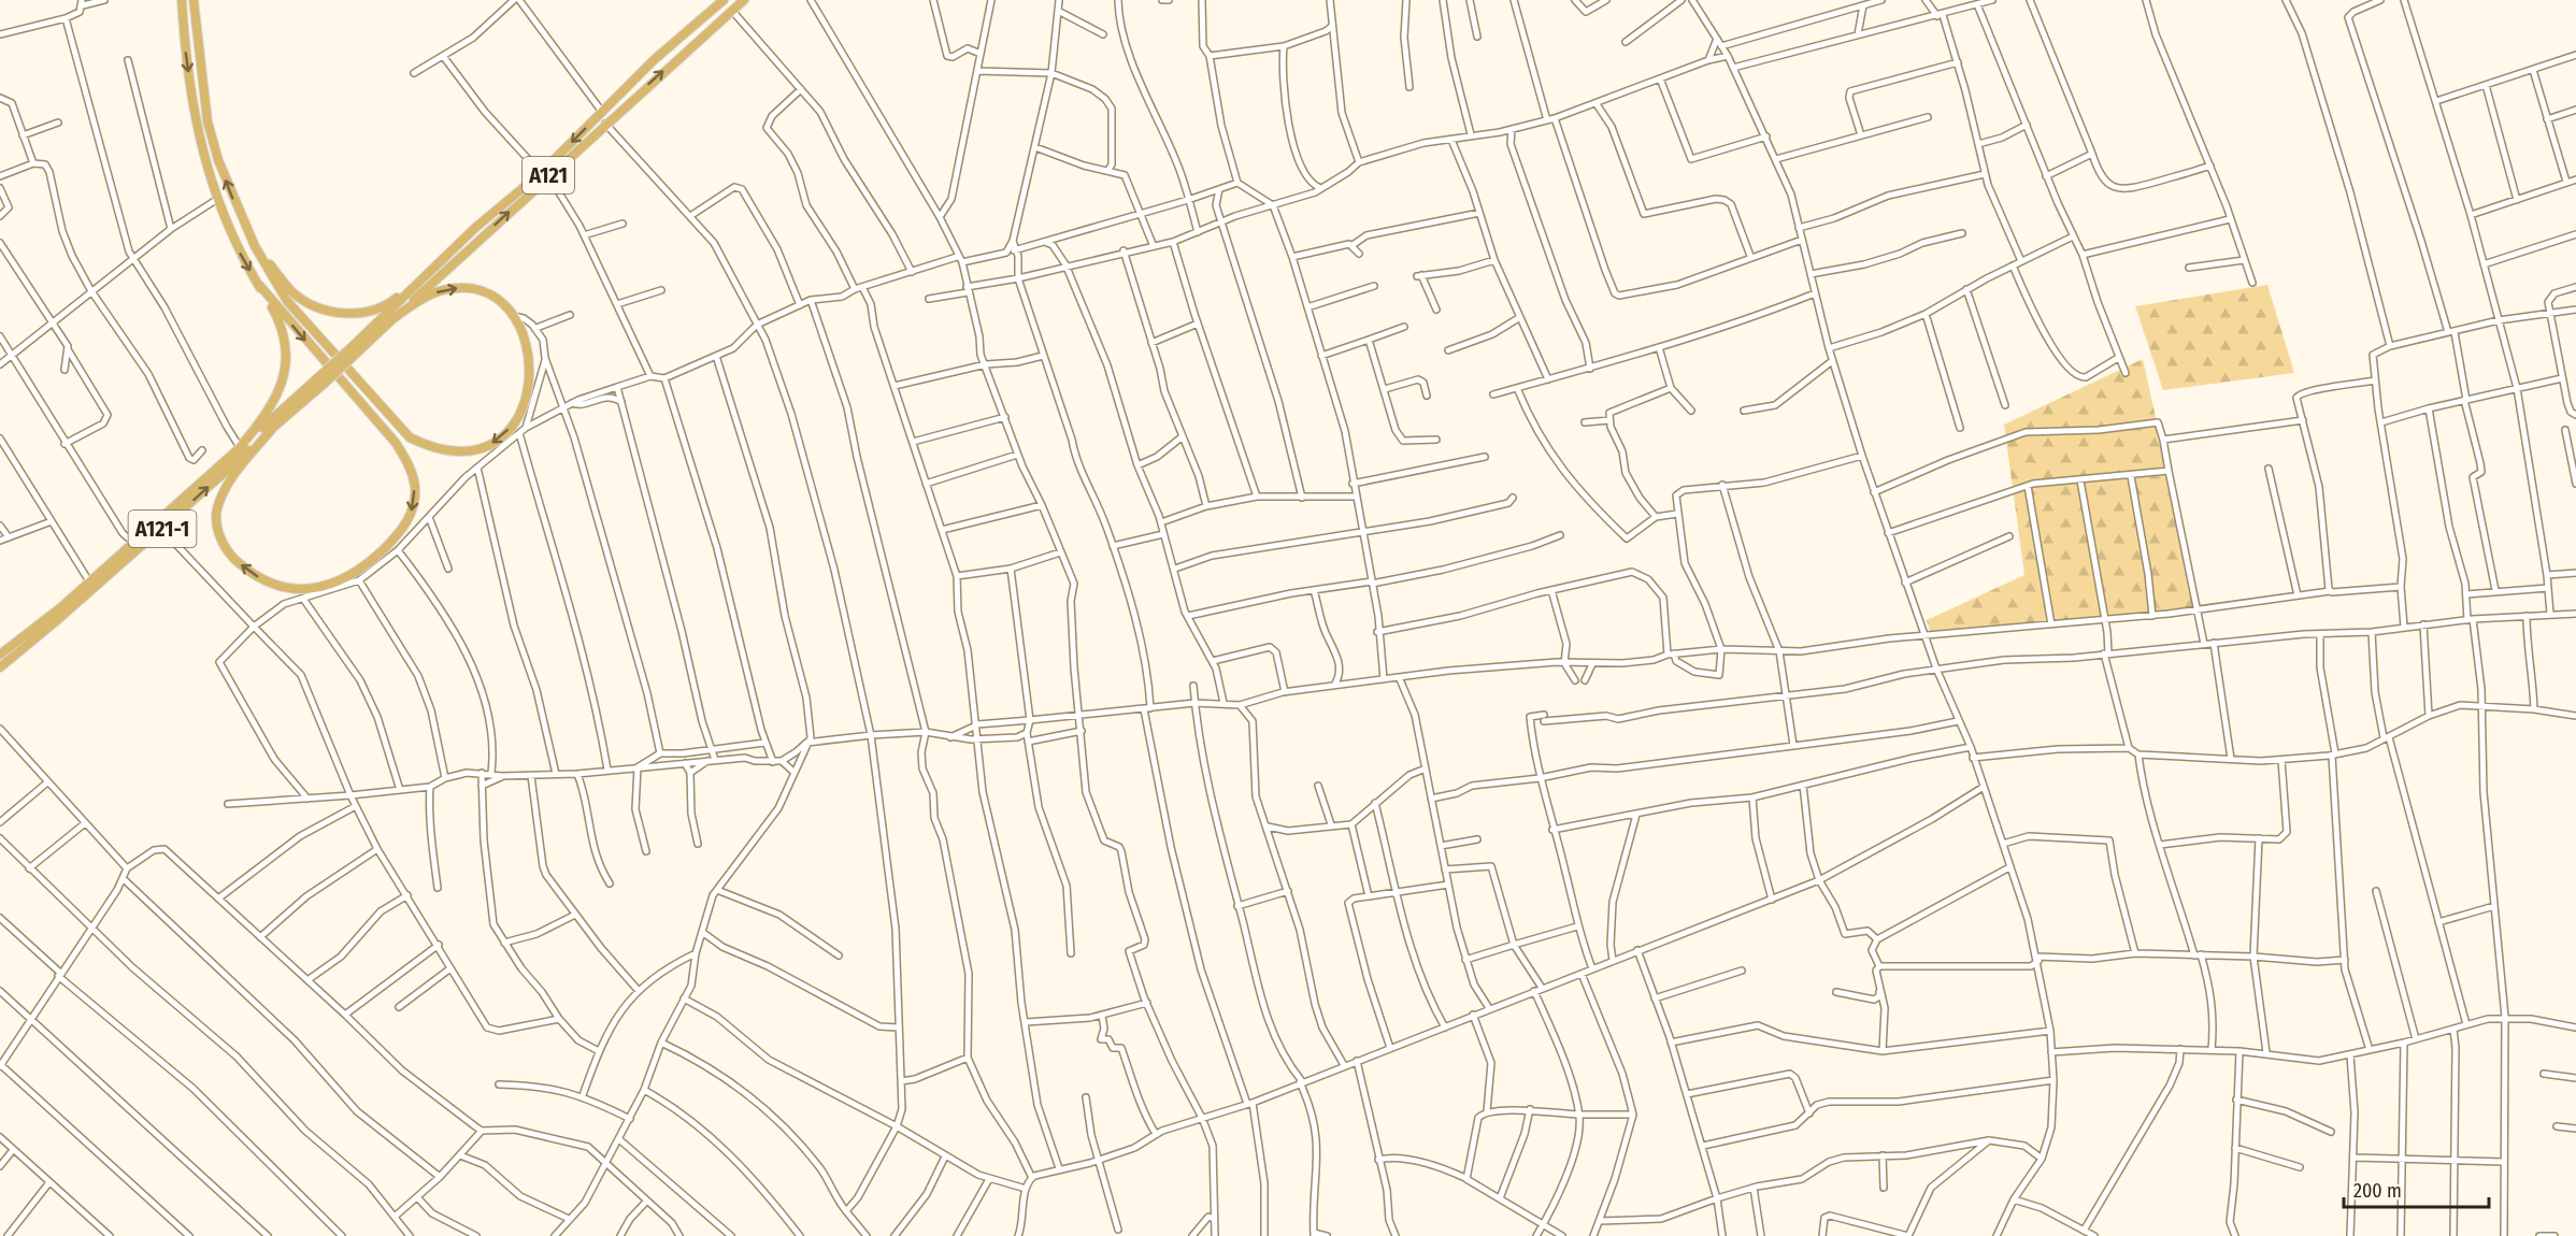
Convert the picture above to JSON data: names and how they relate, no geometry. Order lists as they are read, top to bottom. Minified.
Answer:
{"streets":{"highway":["A121","A121-1"]},"crossings":[["A121","A121-1"]],"scale_bar":"200 m"}
